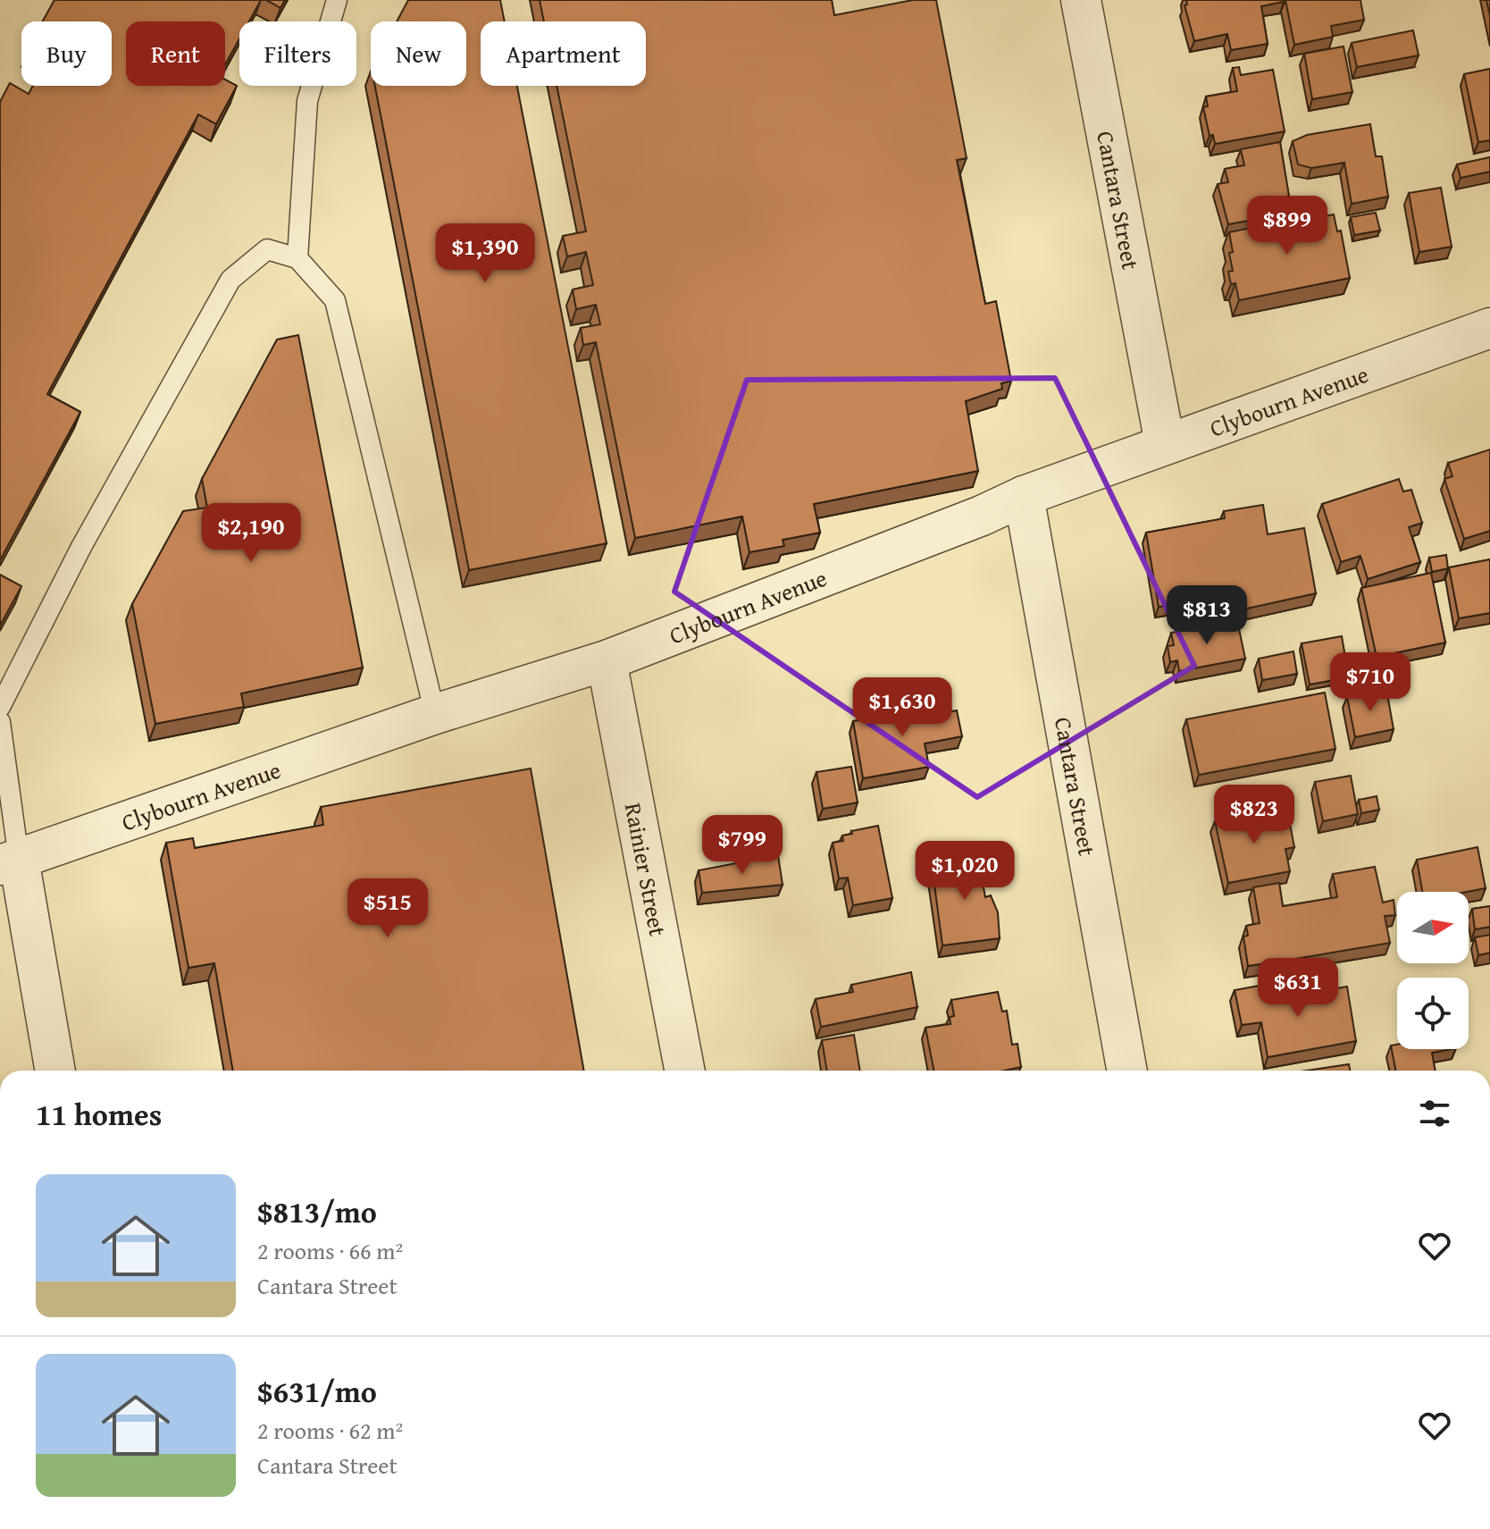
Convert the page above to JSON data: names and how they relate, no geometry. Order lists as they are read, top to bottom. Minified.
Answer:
{"streets":{"street":["Cantara Street","Clybourn Avenue","Rainier Street"]},"crossings":[["Cantara Street","Clybourn Avenue"],["Clybourn Avenue","Rainier Street"]],"north":"right","page":{"chip":["Buy","Rent","Filters","New","Apartment"],"price":["$899","$1,390","$2,190","$813","$710","$1,630","$823","$799","$1,020","$515","$631"],"heading":"11 homes","list":[{"name":"$813/mo","note":"2 rooms · 66 m² · Cantara Street"},{"name":"$631/mo","note":"2 rooms · 62 m² · Cantara Street"}]}}
